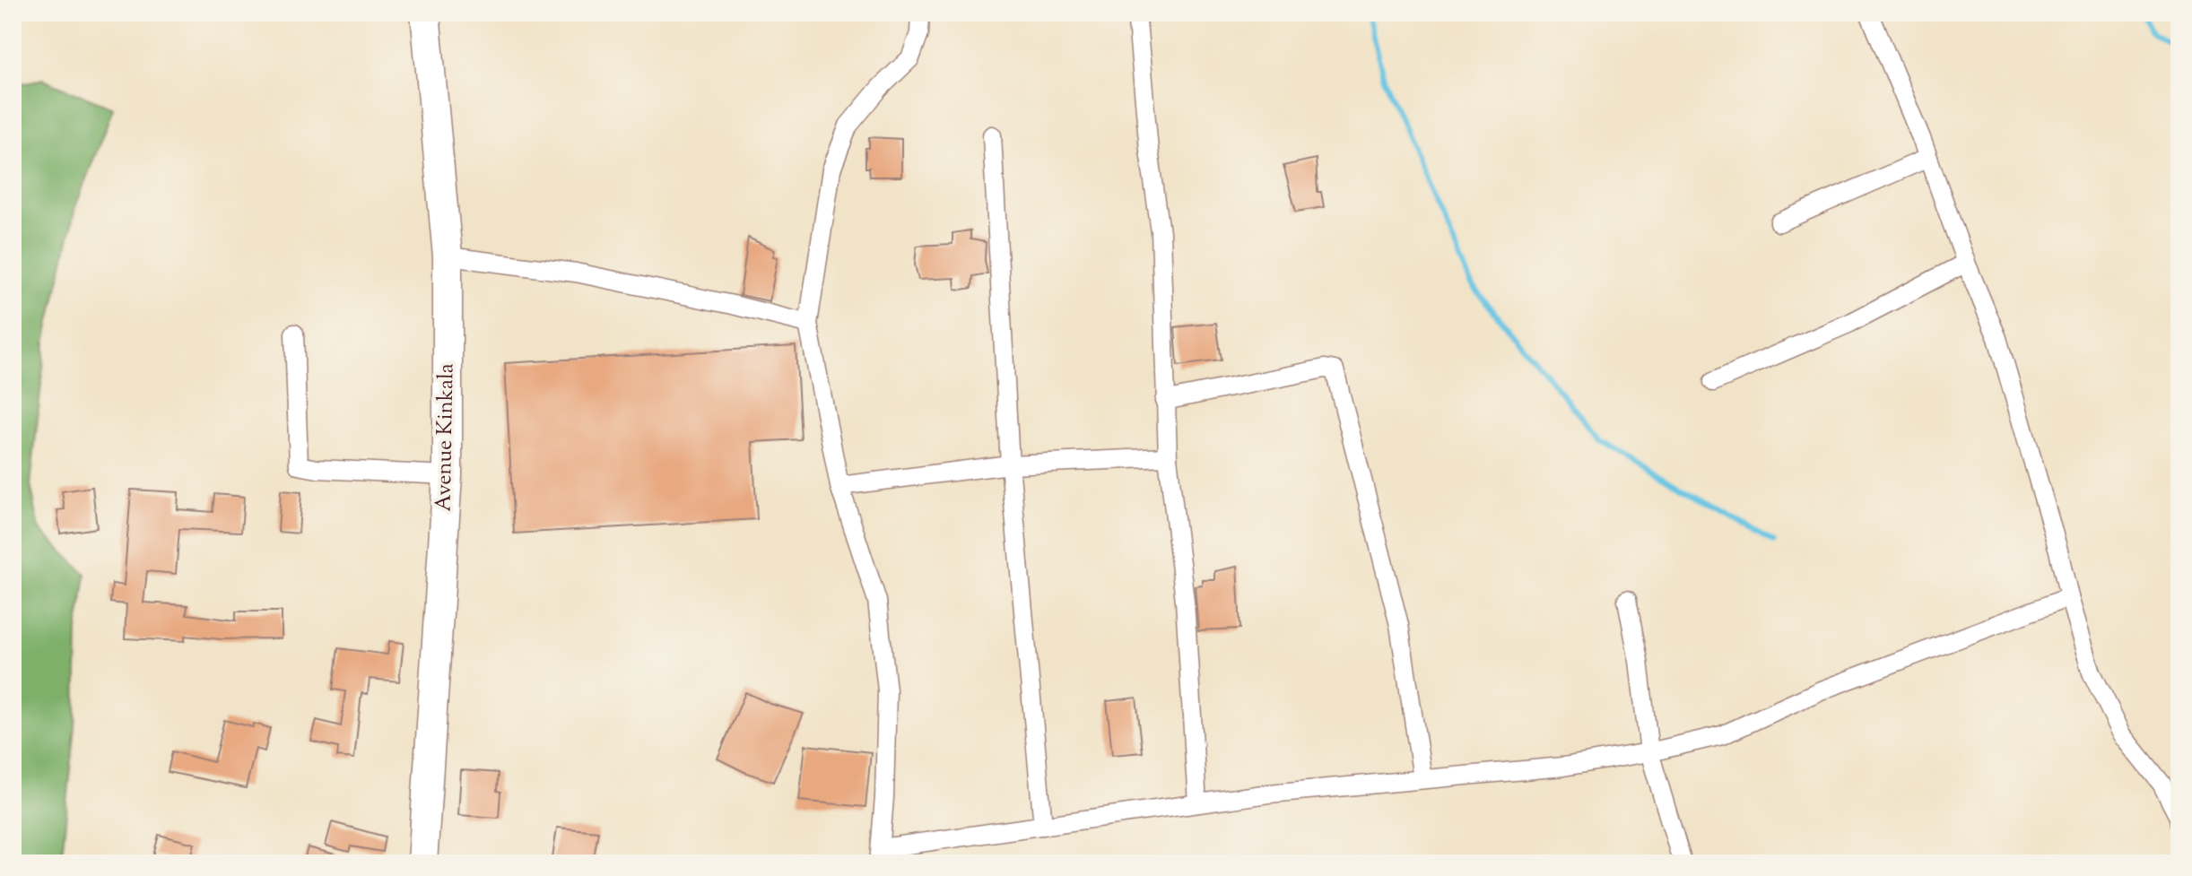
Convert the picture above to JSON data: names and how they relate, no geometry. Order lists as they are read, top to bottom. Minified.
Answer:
{"streets":{"main road":["Avenue Kinkala"]}}
